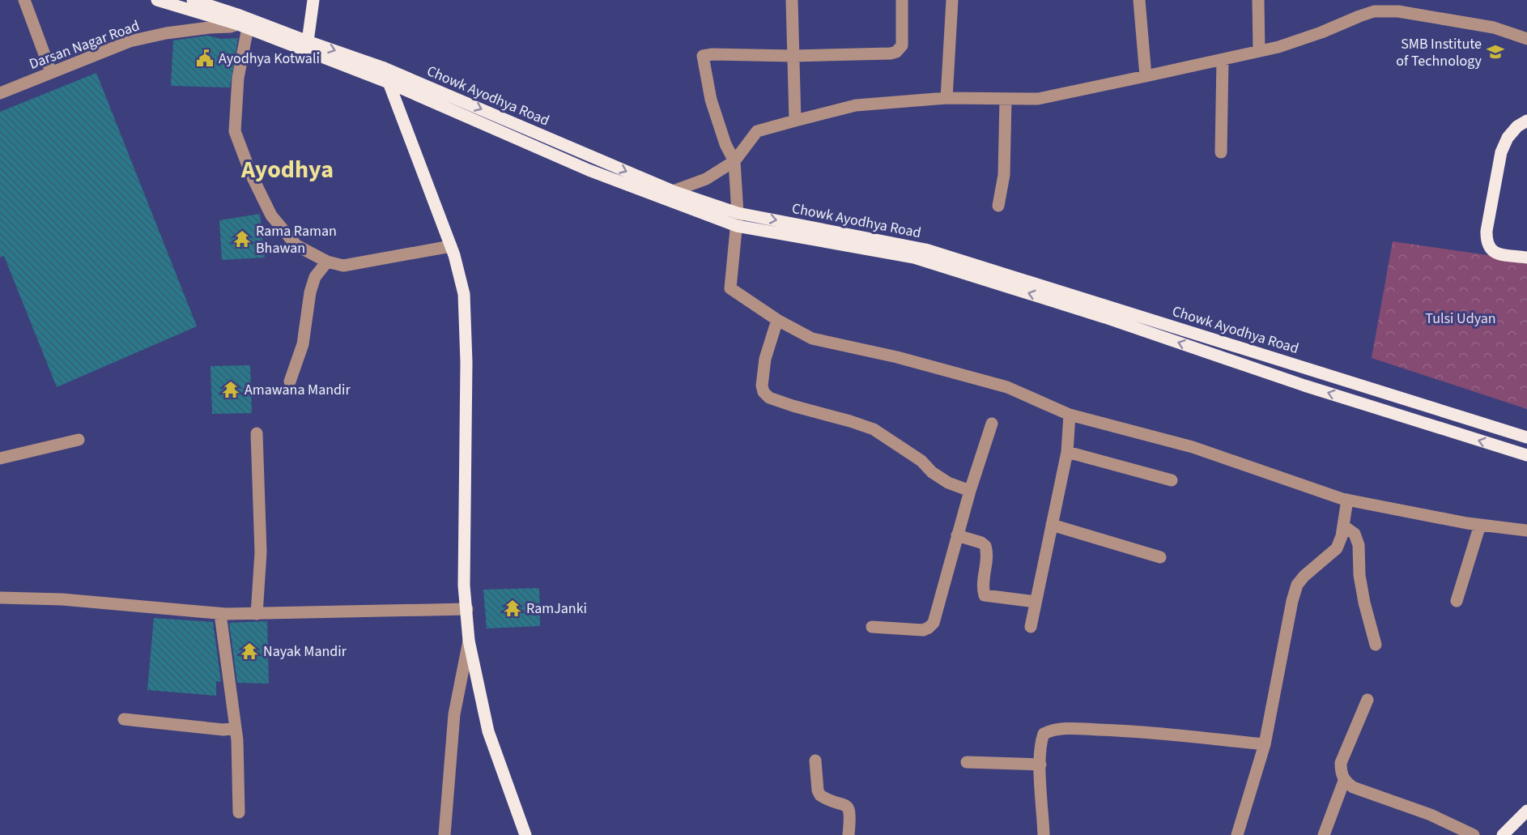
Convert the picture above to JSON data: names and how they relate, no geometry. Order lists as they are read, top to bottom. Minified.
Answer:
{"streets":{"main road":["Chowk Ayodhya Road"],"street":["Darsan Nagar Road"]},"crossings":[["Darsan Nagar Road","Chowk Ayodhya Road"]],"districts":["Ayodhya"],"parks":["Tulsi Udyan"],"places":{"school or university":["SMB Institute of Technology"],"public building":["Ayodhya Kotwali"],"temple":["Rama Raman Bhawan","Amawana Mandir","RamJanki","Nayak Mandir"]}}
